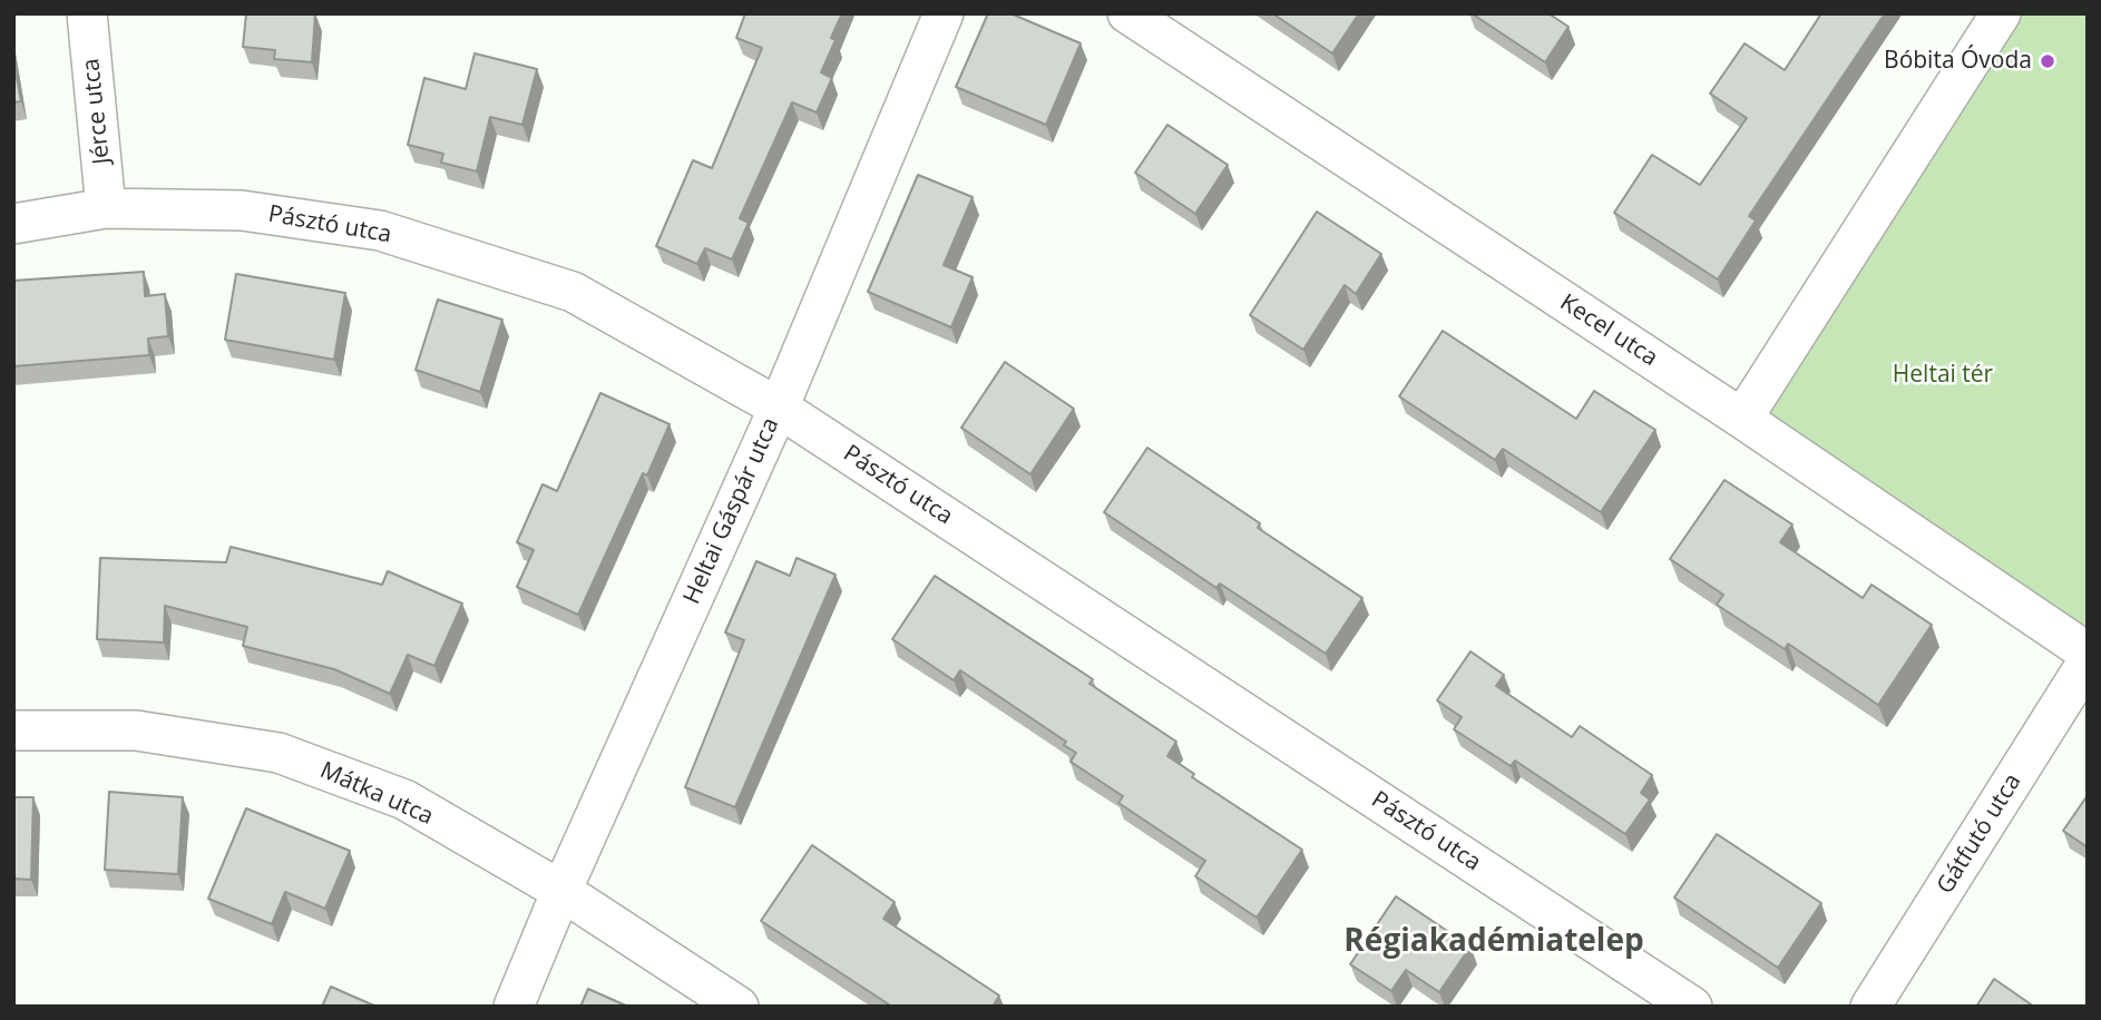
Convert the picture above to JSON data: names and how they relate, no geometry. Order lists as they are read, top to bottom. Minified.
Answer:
{"streets":{"street":["Jérce utca","Pásztó utca","Kecel utca","Heltai Gáspár utca","Mátka utca","Gátfutó utca"]},"crossings":[["Jérce utca","Pásztó utca"],["Pásztó utca","Heltai Gáspár utca"],["Heltai Gáspár utca","Mátka utca"]],"districts":["Régiakadémiatelep"],"parks":["Heltai tér"],"places":["Bóbita Óvoda"]}
